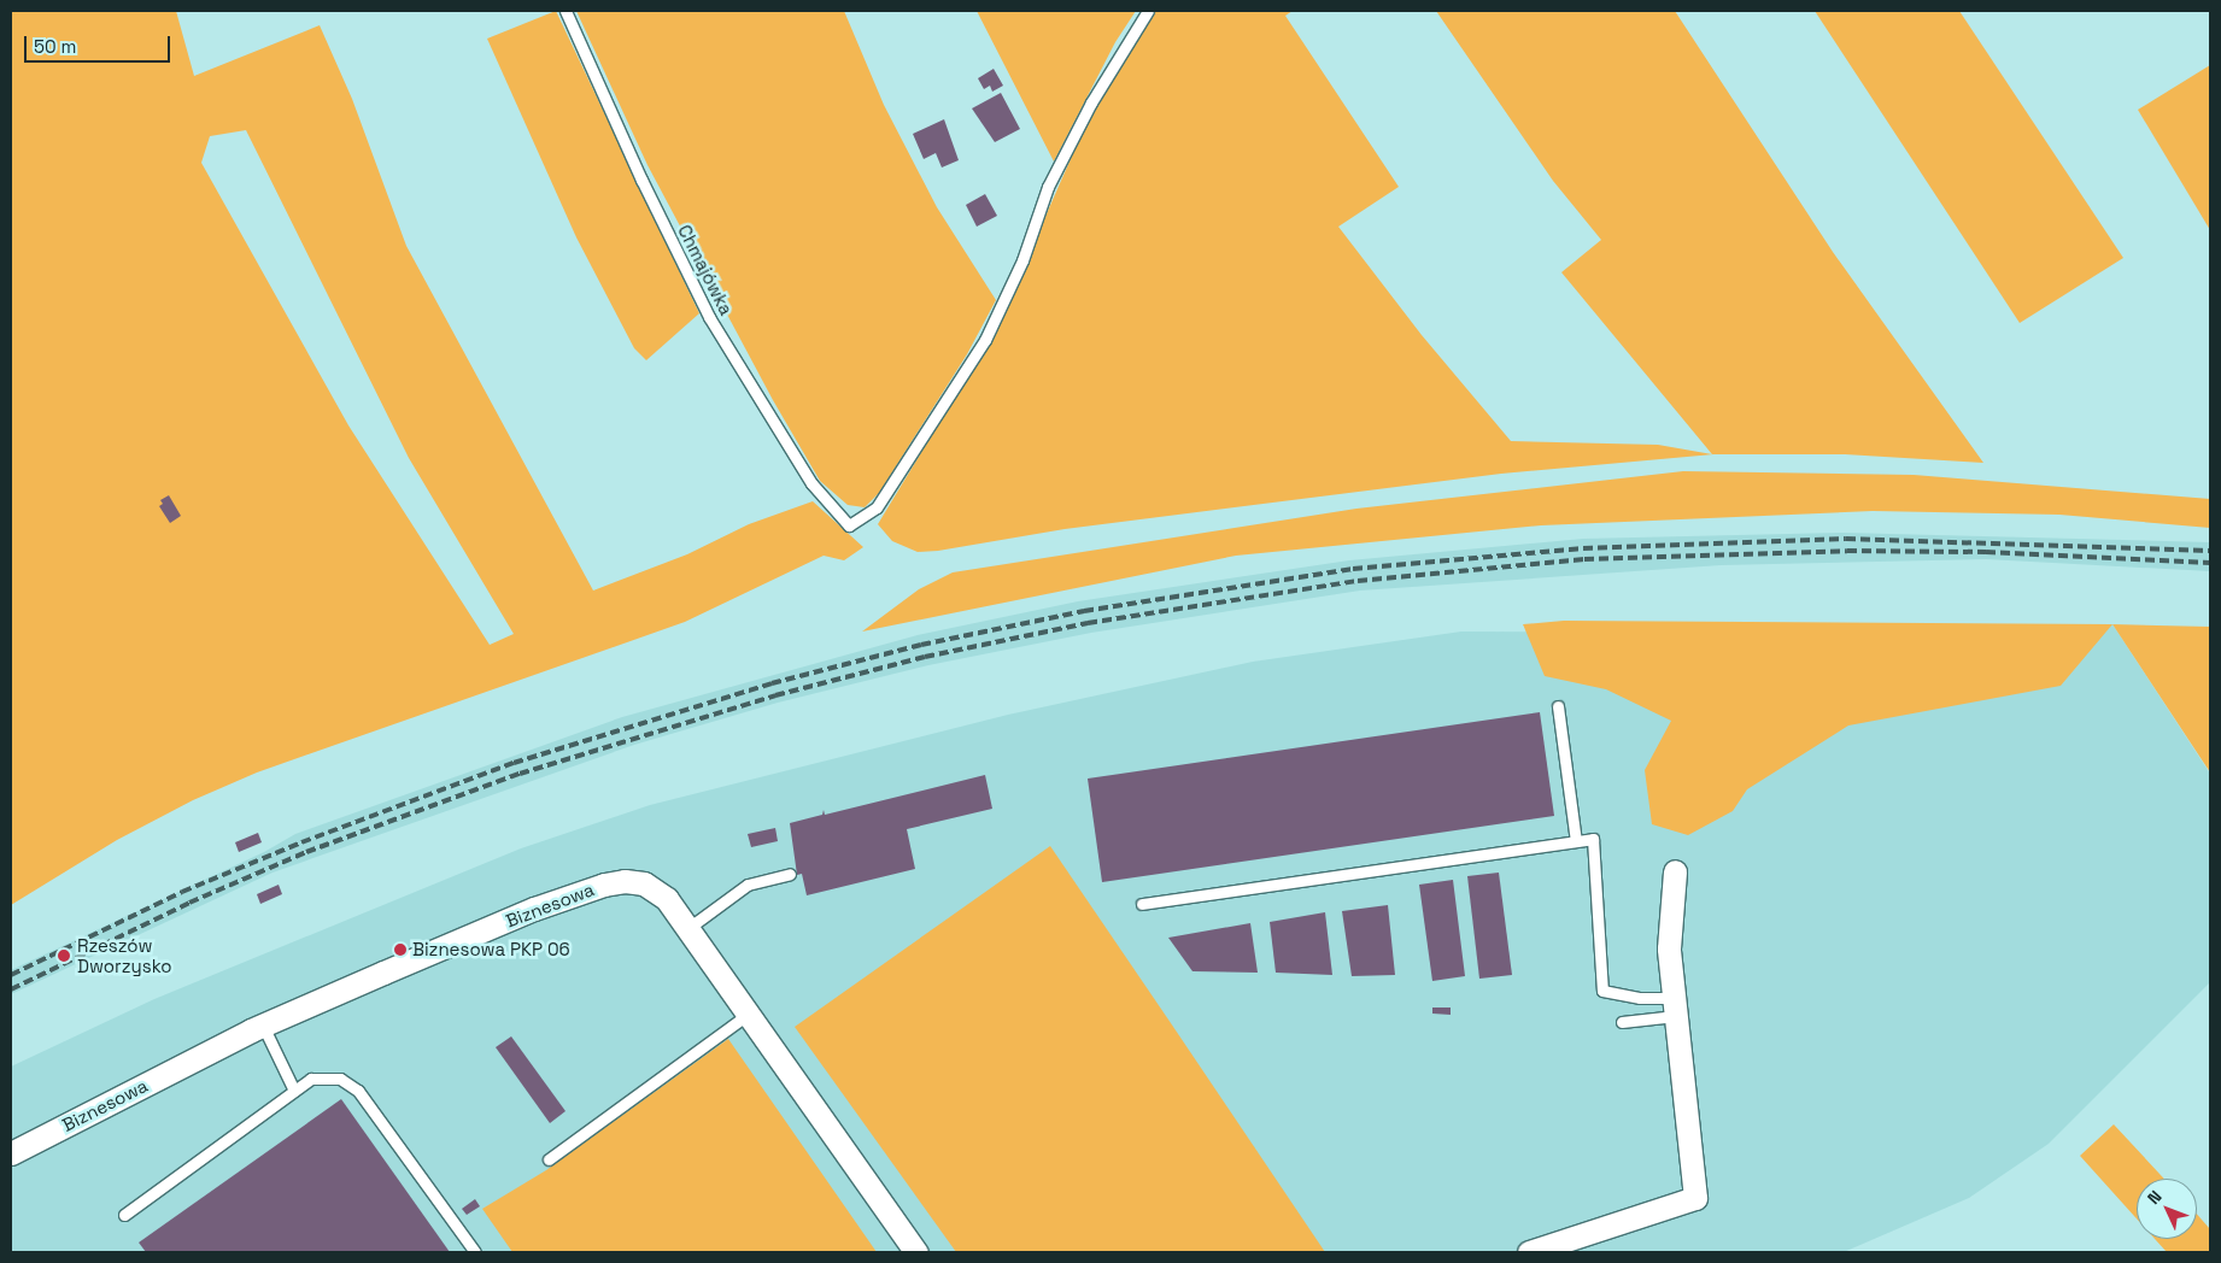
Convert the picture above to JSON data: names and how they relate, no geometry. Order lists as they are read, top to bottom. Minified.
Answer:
{"streets":{"street":["Biznesowa"],"lane":["Chmajówka"]},"places":["Biznesowa PKP 06","Rzeszów Dworzysko"],"scale_bar":"50 m","north":"top left"}
